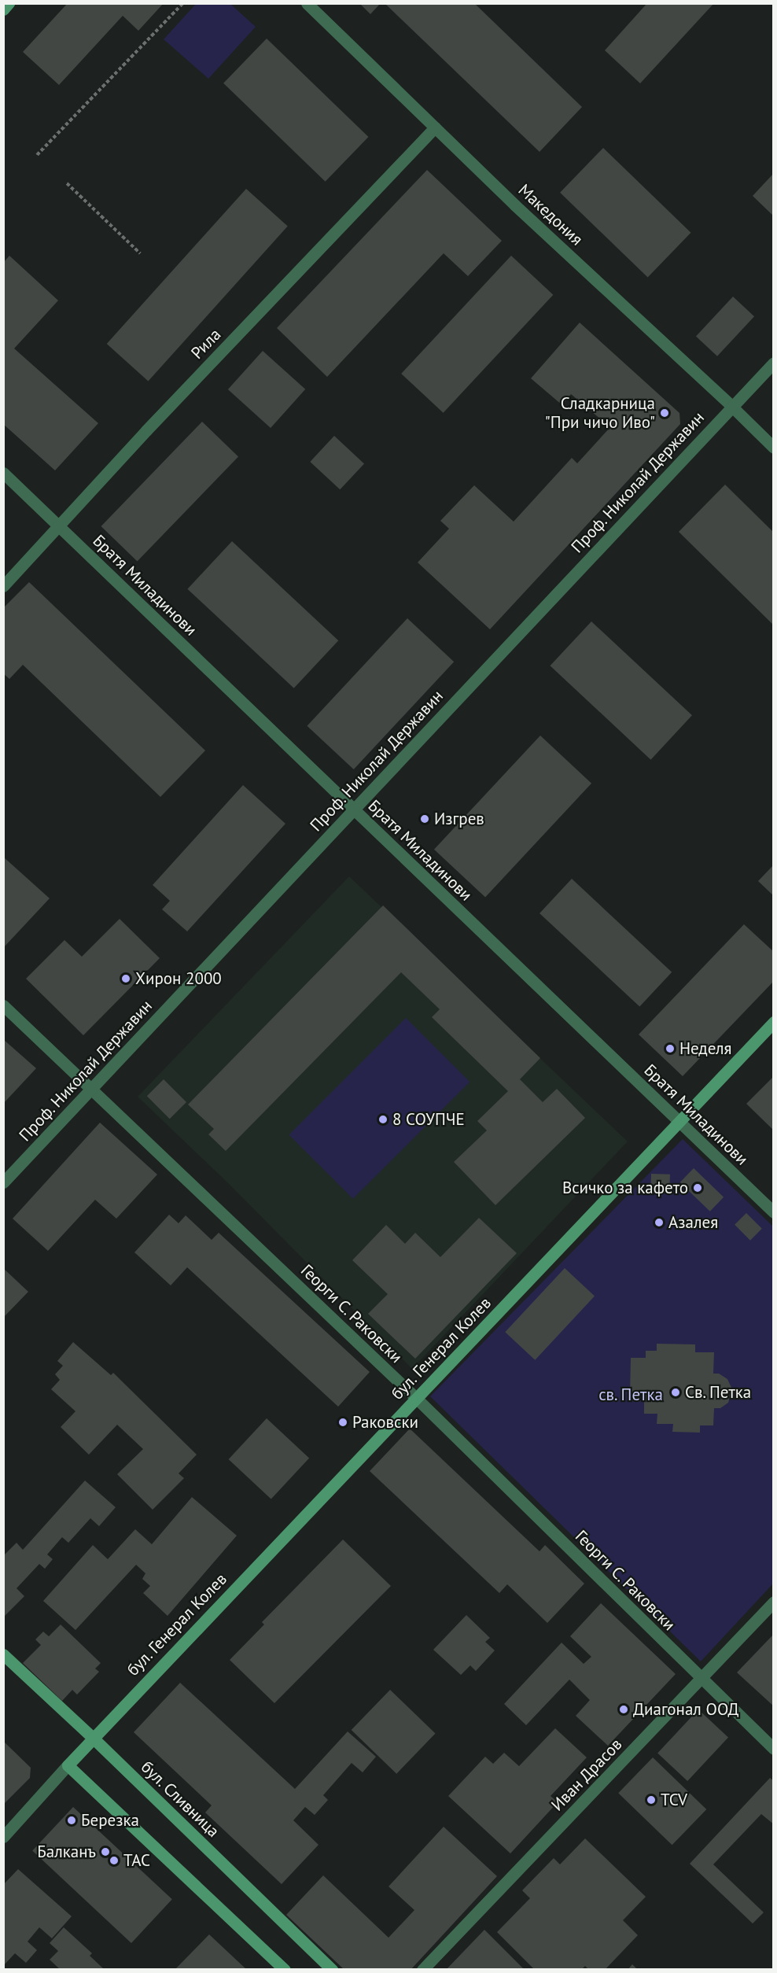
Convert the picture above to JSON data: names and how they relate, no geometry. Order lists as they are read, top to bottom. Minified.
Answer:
{"streets":{"street":["Македония","Рила","Проф. Николай Державин","Братя Миладинови","Георги С. Раковски","бул. Генерал Колев","Иван Драсов","бул. Сливница"]},"crossings":[["Македония","Рила"],["Македония","Проф. Николай Державин"],["Рила","Братя Миладинови"],["Проф. Николай Державин","Братя Миладинови"],["Проф. Николай Державин","Георги С. Раковски"],["Братя Миладинови","бул. Генерал Колев"],["Георги С. Раковски","бул. Генерал Колев"],["Георги С. Раковски","Иван Драсов"],["бул. Генерал Колев","бул. Сливница"]],"parks":["св. Петка"],"places":["Сладкарница \"При чичо Иво\"","Изгрев","Хирон 2000","Неделя","8 СОУПЧЕ","Всичко за кафето","Азалея","Св. Петка","Раковски","Диагонал ООД","TCV","Березка","Балканъ","TAC"]}
